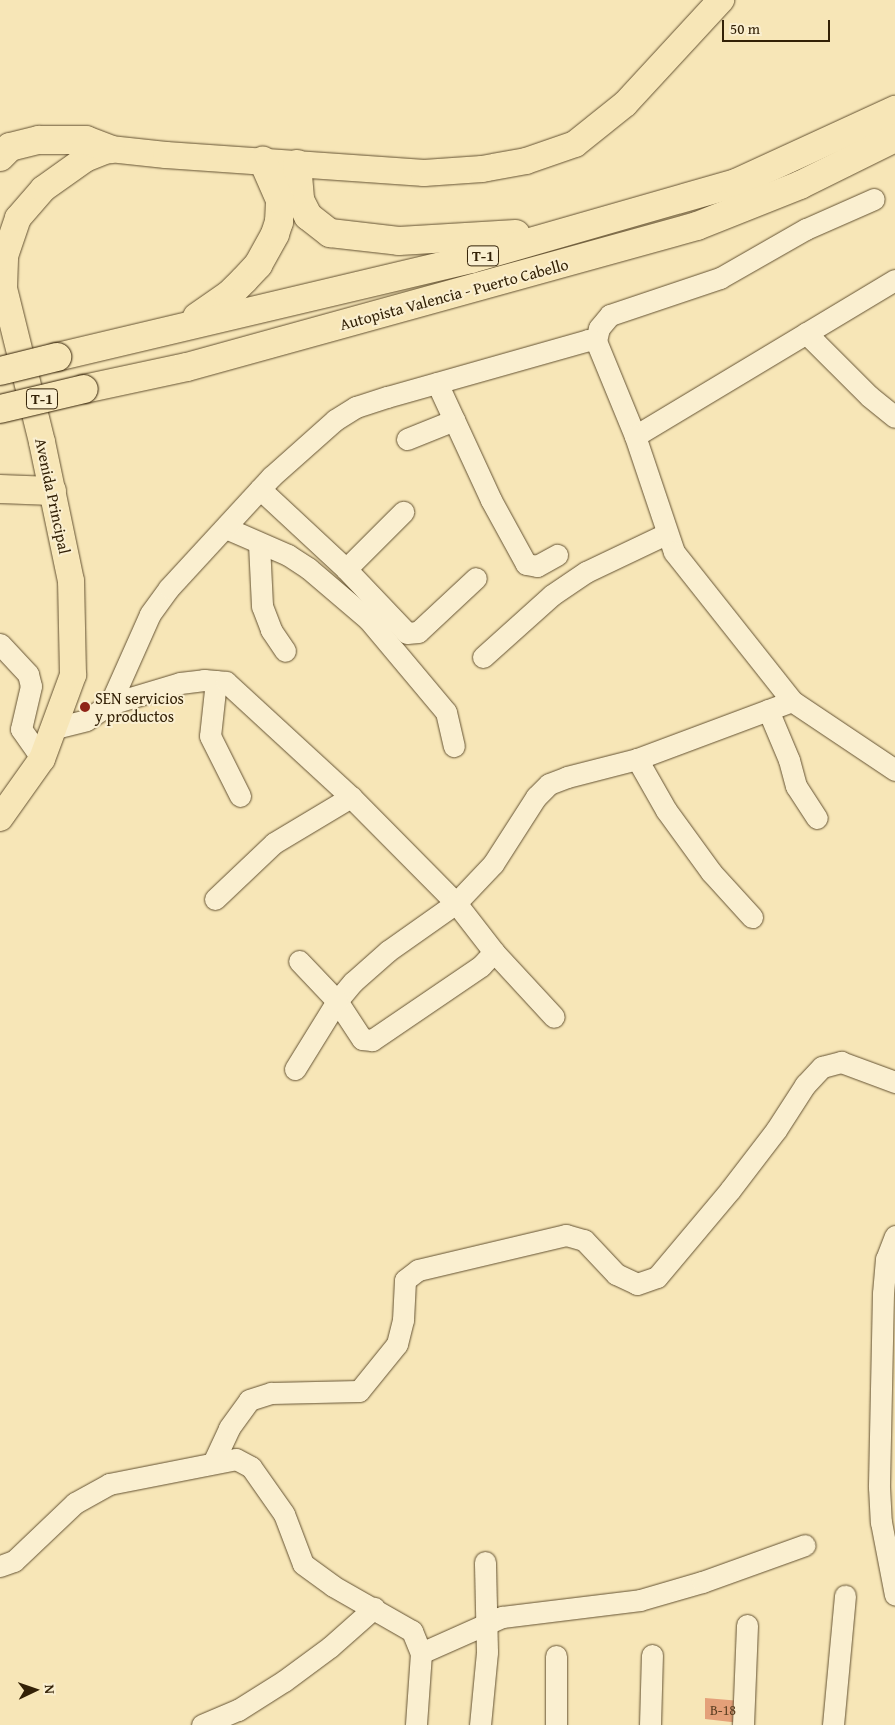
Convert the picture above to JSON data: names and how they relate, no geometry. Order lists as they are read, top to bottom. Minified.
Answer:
{"streets":{"highway":["T-1","Autopista Valencia - Puerto Cabello"],"main road":["Avenida Principal"]},"places":["SEN servicios y productos"],"house_numbers":["B-18"],"scale_bar":"50 m","north":"right"}
